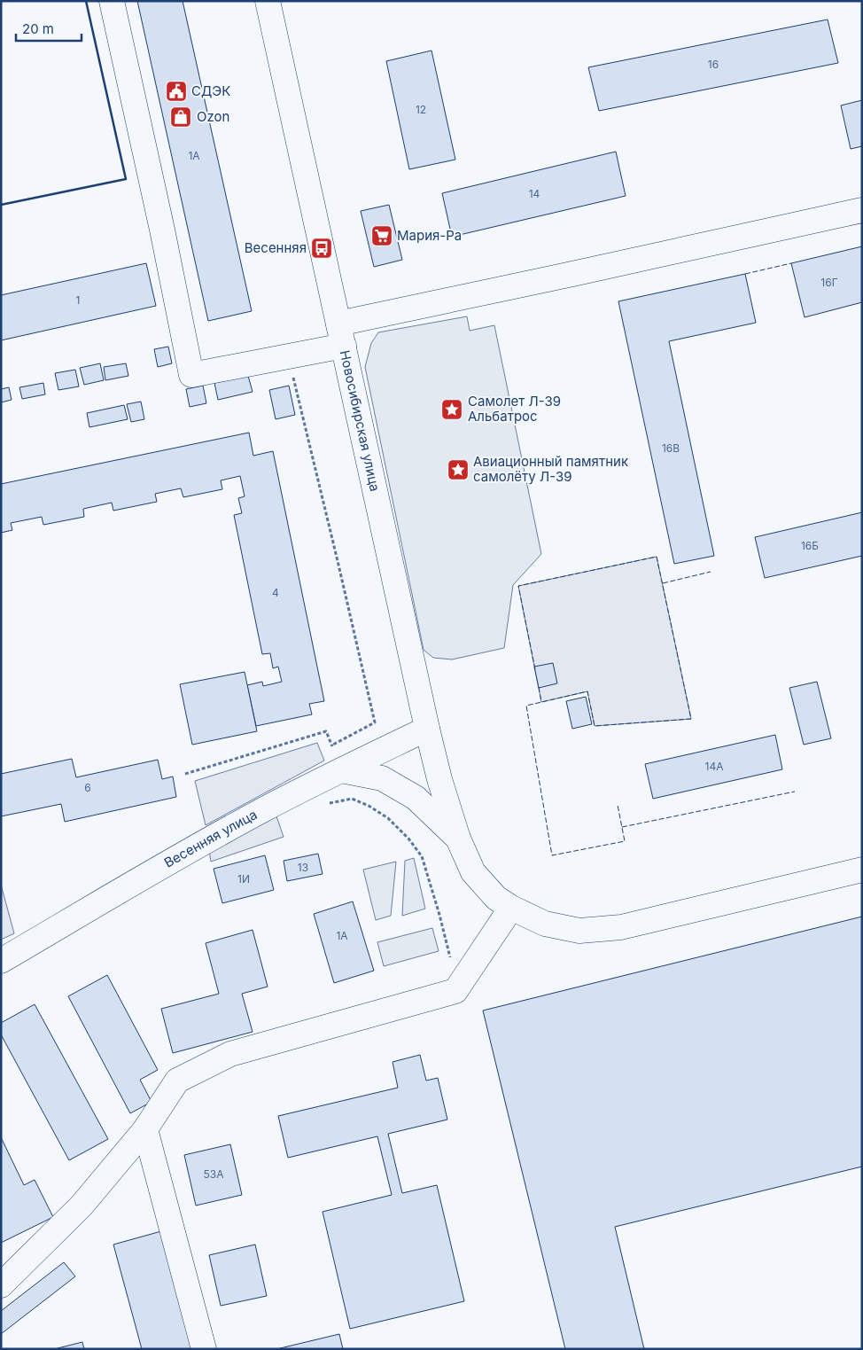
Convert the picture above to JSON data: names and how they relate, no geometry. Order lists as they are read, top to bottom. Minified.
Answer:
{"streets":{"street":["Новосибирская улица","Весенняя улица"]},"crossings":[["Новосибирская улица","Весенняя улица"]],"places":{"public building":["СДЭК"],"shop":["Ozon"],"supermarket":["Мария-Ра"],"bus stop":["Весенняя"],"place":["Самолет Л-39 Альбатрос","Авиационный памятник самолёту Л-39"]},"house_numbers":["16","12","1А","14","16Г","1","16В","16Б","4","14А","6","1З","1И","1А","53А"],"scale_bar":"20 m"}
